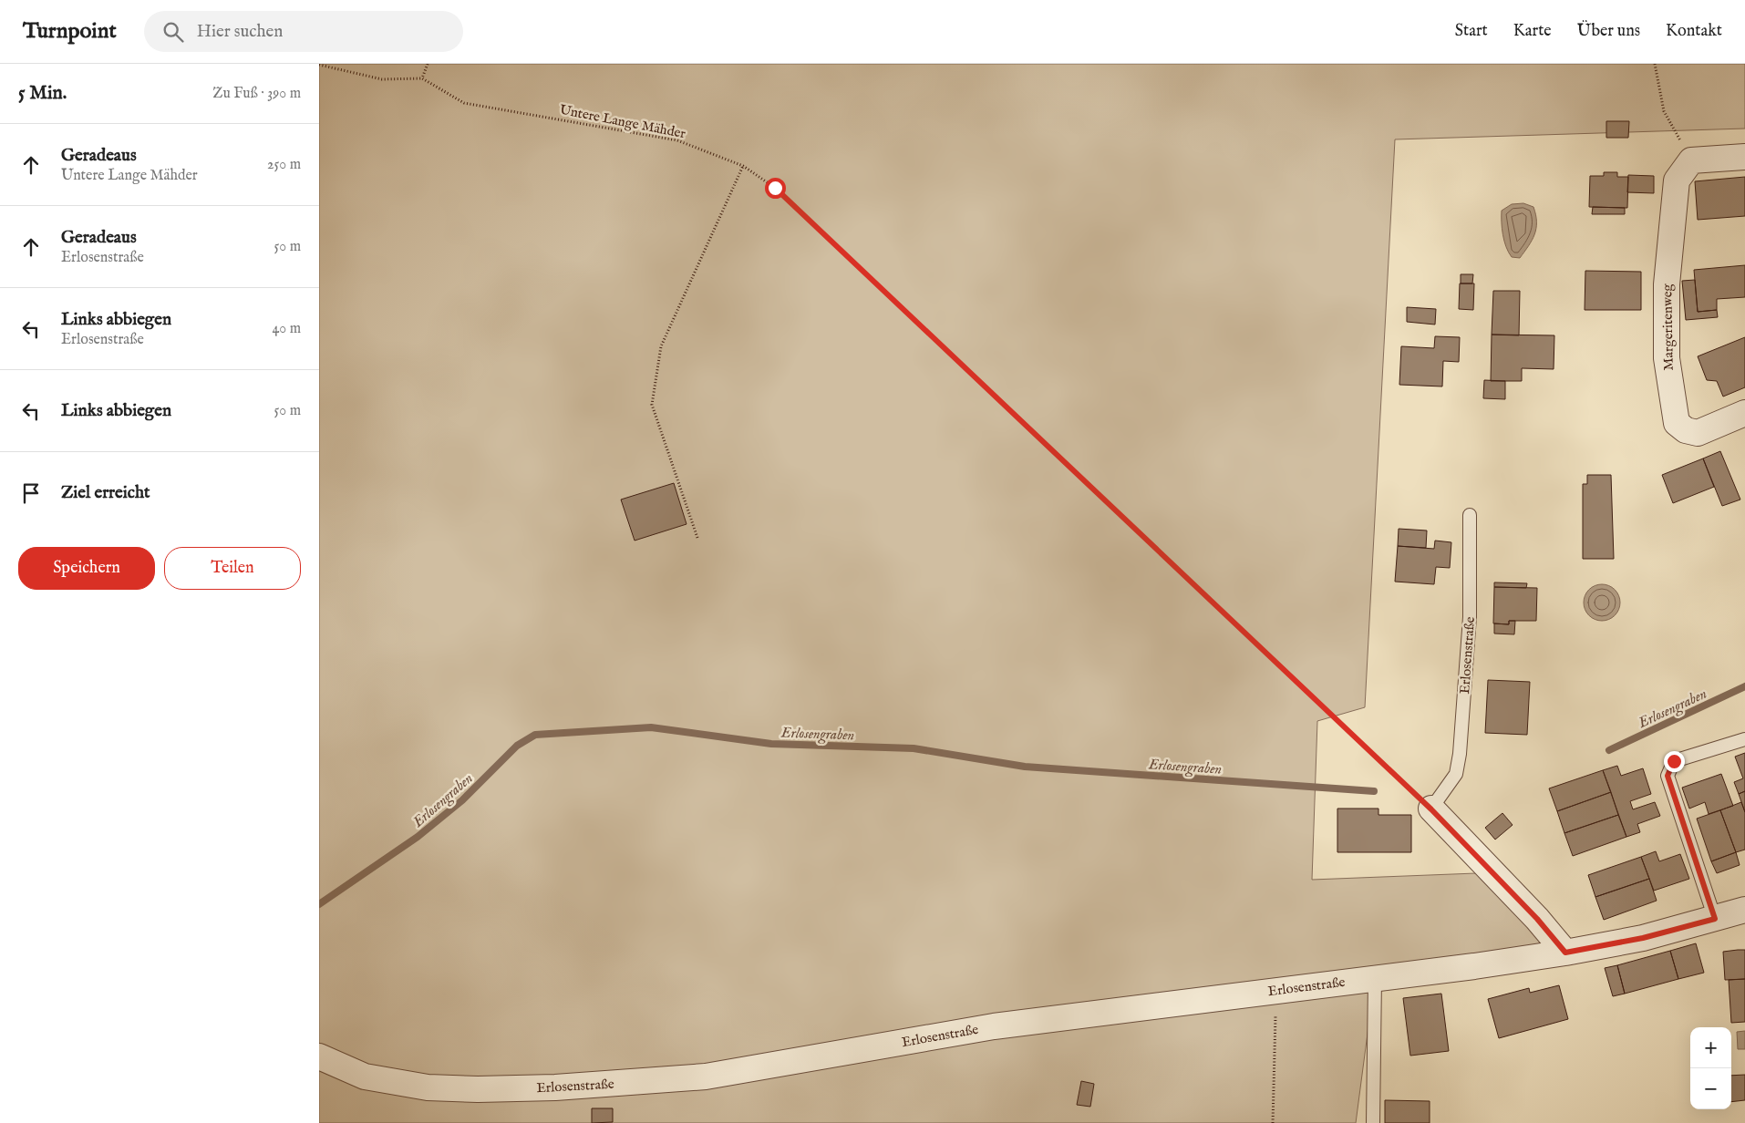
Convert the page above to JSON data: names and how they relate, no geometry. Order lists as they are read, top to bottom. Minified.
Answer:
{"streets":{"street":["Margeritenweg","Erlosenstraße"],"path":["Untere Lange Mähder"]},"crossings":[["Untere Lange Mähder","Erlosenstraße"]],"water":["Erlosengraben"],"page":{"header":"Turnpoint","search":"Hier suchen","nav":["Start","Karte","Über uns","Kontakt"],"heading":["5 Min.","Zu Fuß · 390 m"],"list":[["Geradeaus","Untere Lange Mähder","250 m"],["Geradeaus","Erlosenstraße","50 m"],["Links abbiegen","Erlosenstraße","40 m"],["Links abbiegen","50 m"],"Ziel erreicht"],"buttons":["Speichern","Teilen"],"map_buttons":["+","−"]}}
